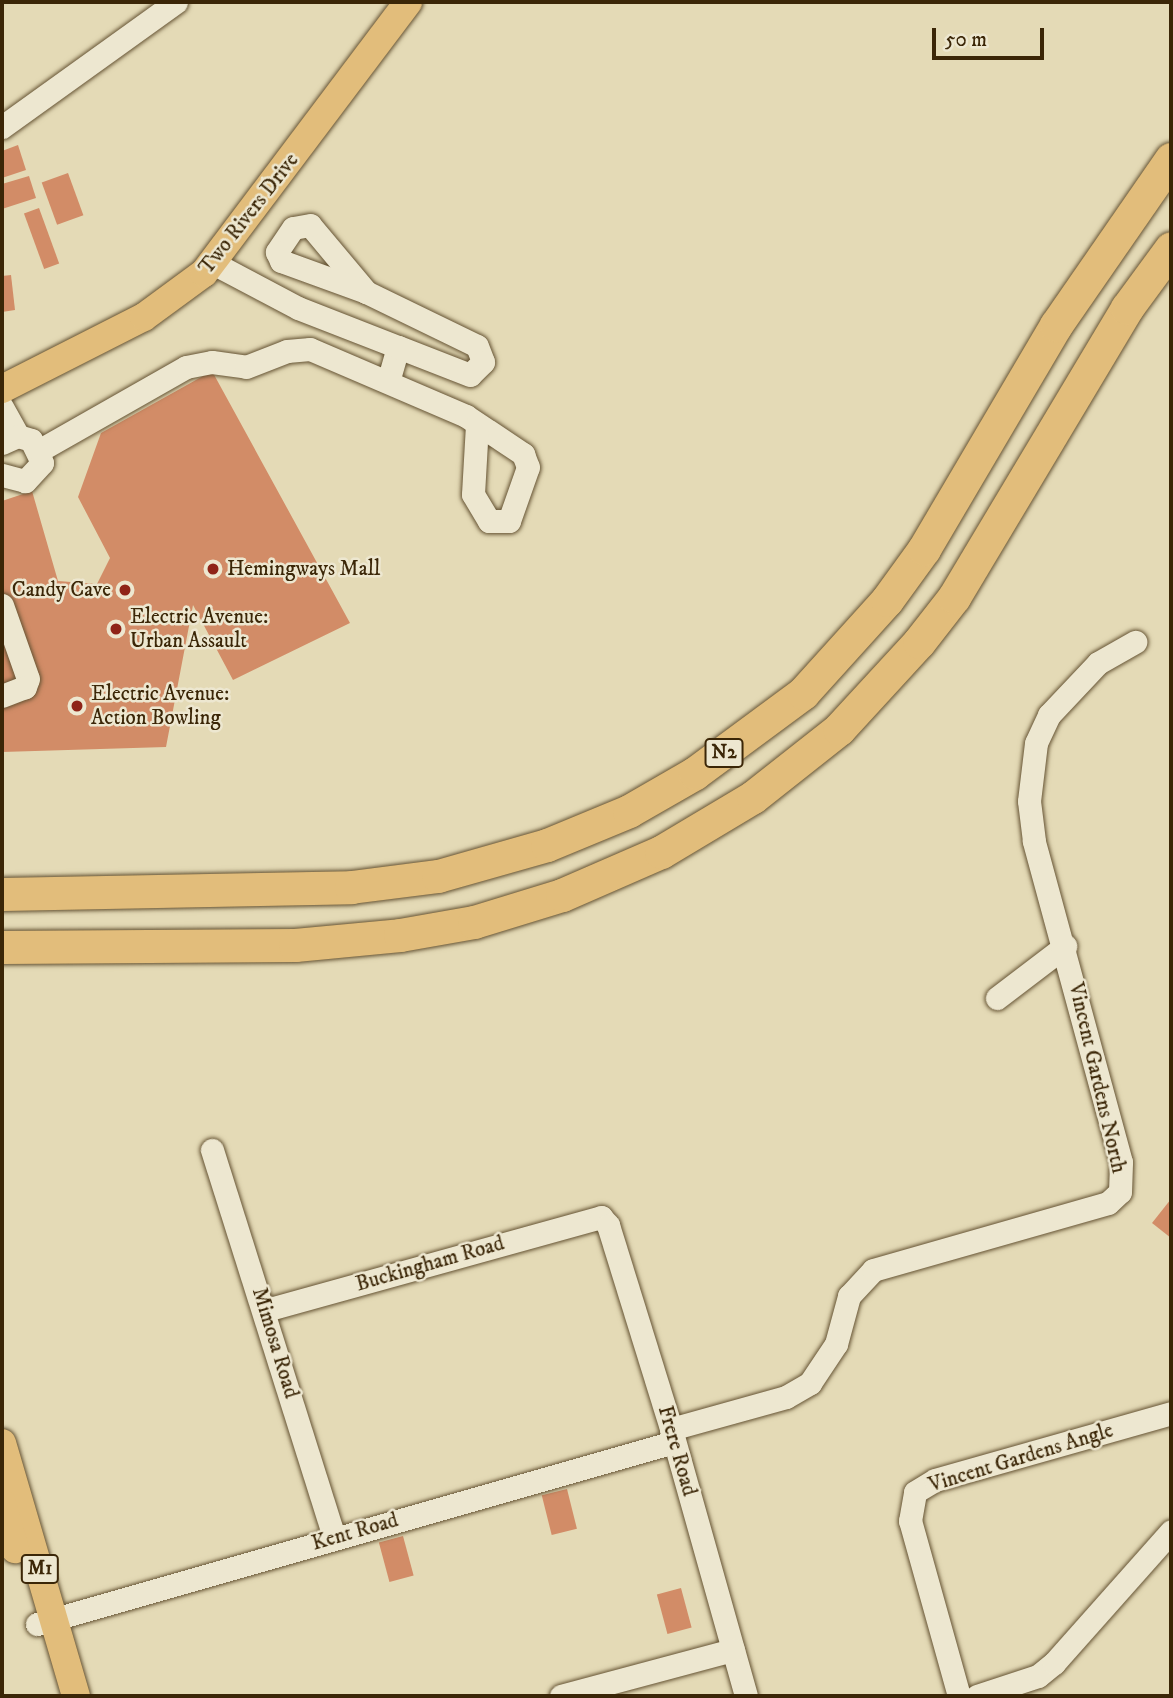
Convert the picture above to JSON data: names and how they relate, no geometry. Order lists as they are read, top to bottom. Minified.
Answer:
{"streets":{"highway":["N2"],"main road":["Two Rivers Drive","M1"],"street":["Vincent Gardens North","Buckingham Road","Mimosa Road","Frere Road","Vincent Gardens Angle","Kent Road"]},"crossings":[["Vincent Gardens North","Frere Road"],["Vincent Gardens North","Kent Road"],["Buckingham Road","Mimosa Road"],["Buckingham Road","Frere Road"],["Mimosa Road","Kent Road"],["Frere Road","Kent Road"],["Kent Road","M1"]],"places":["Hemingways Mall","Candy Cave","Electric Avenue: Urban Assault","Electric Avenue: Action Bowling"],"scale_bar":"50 m"}
